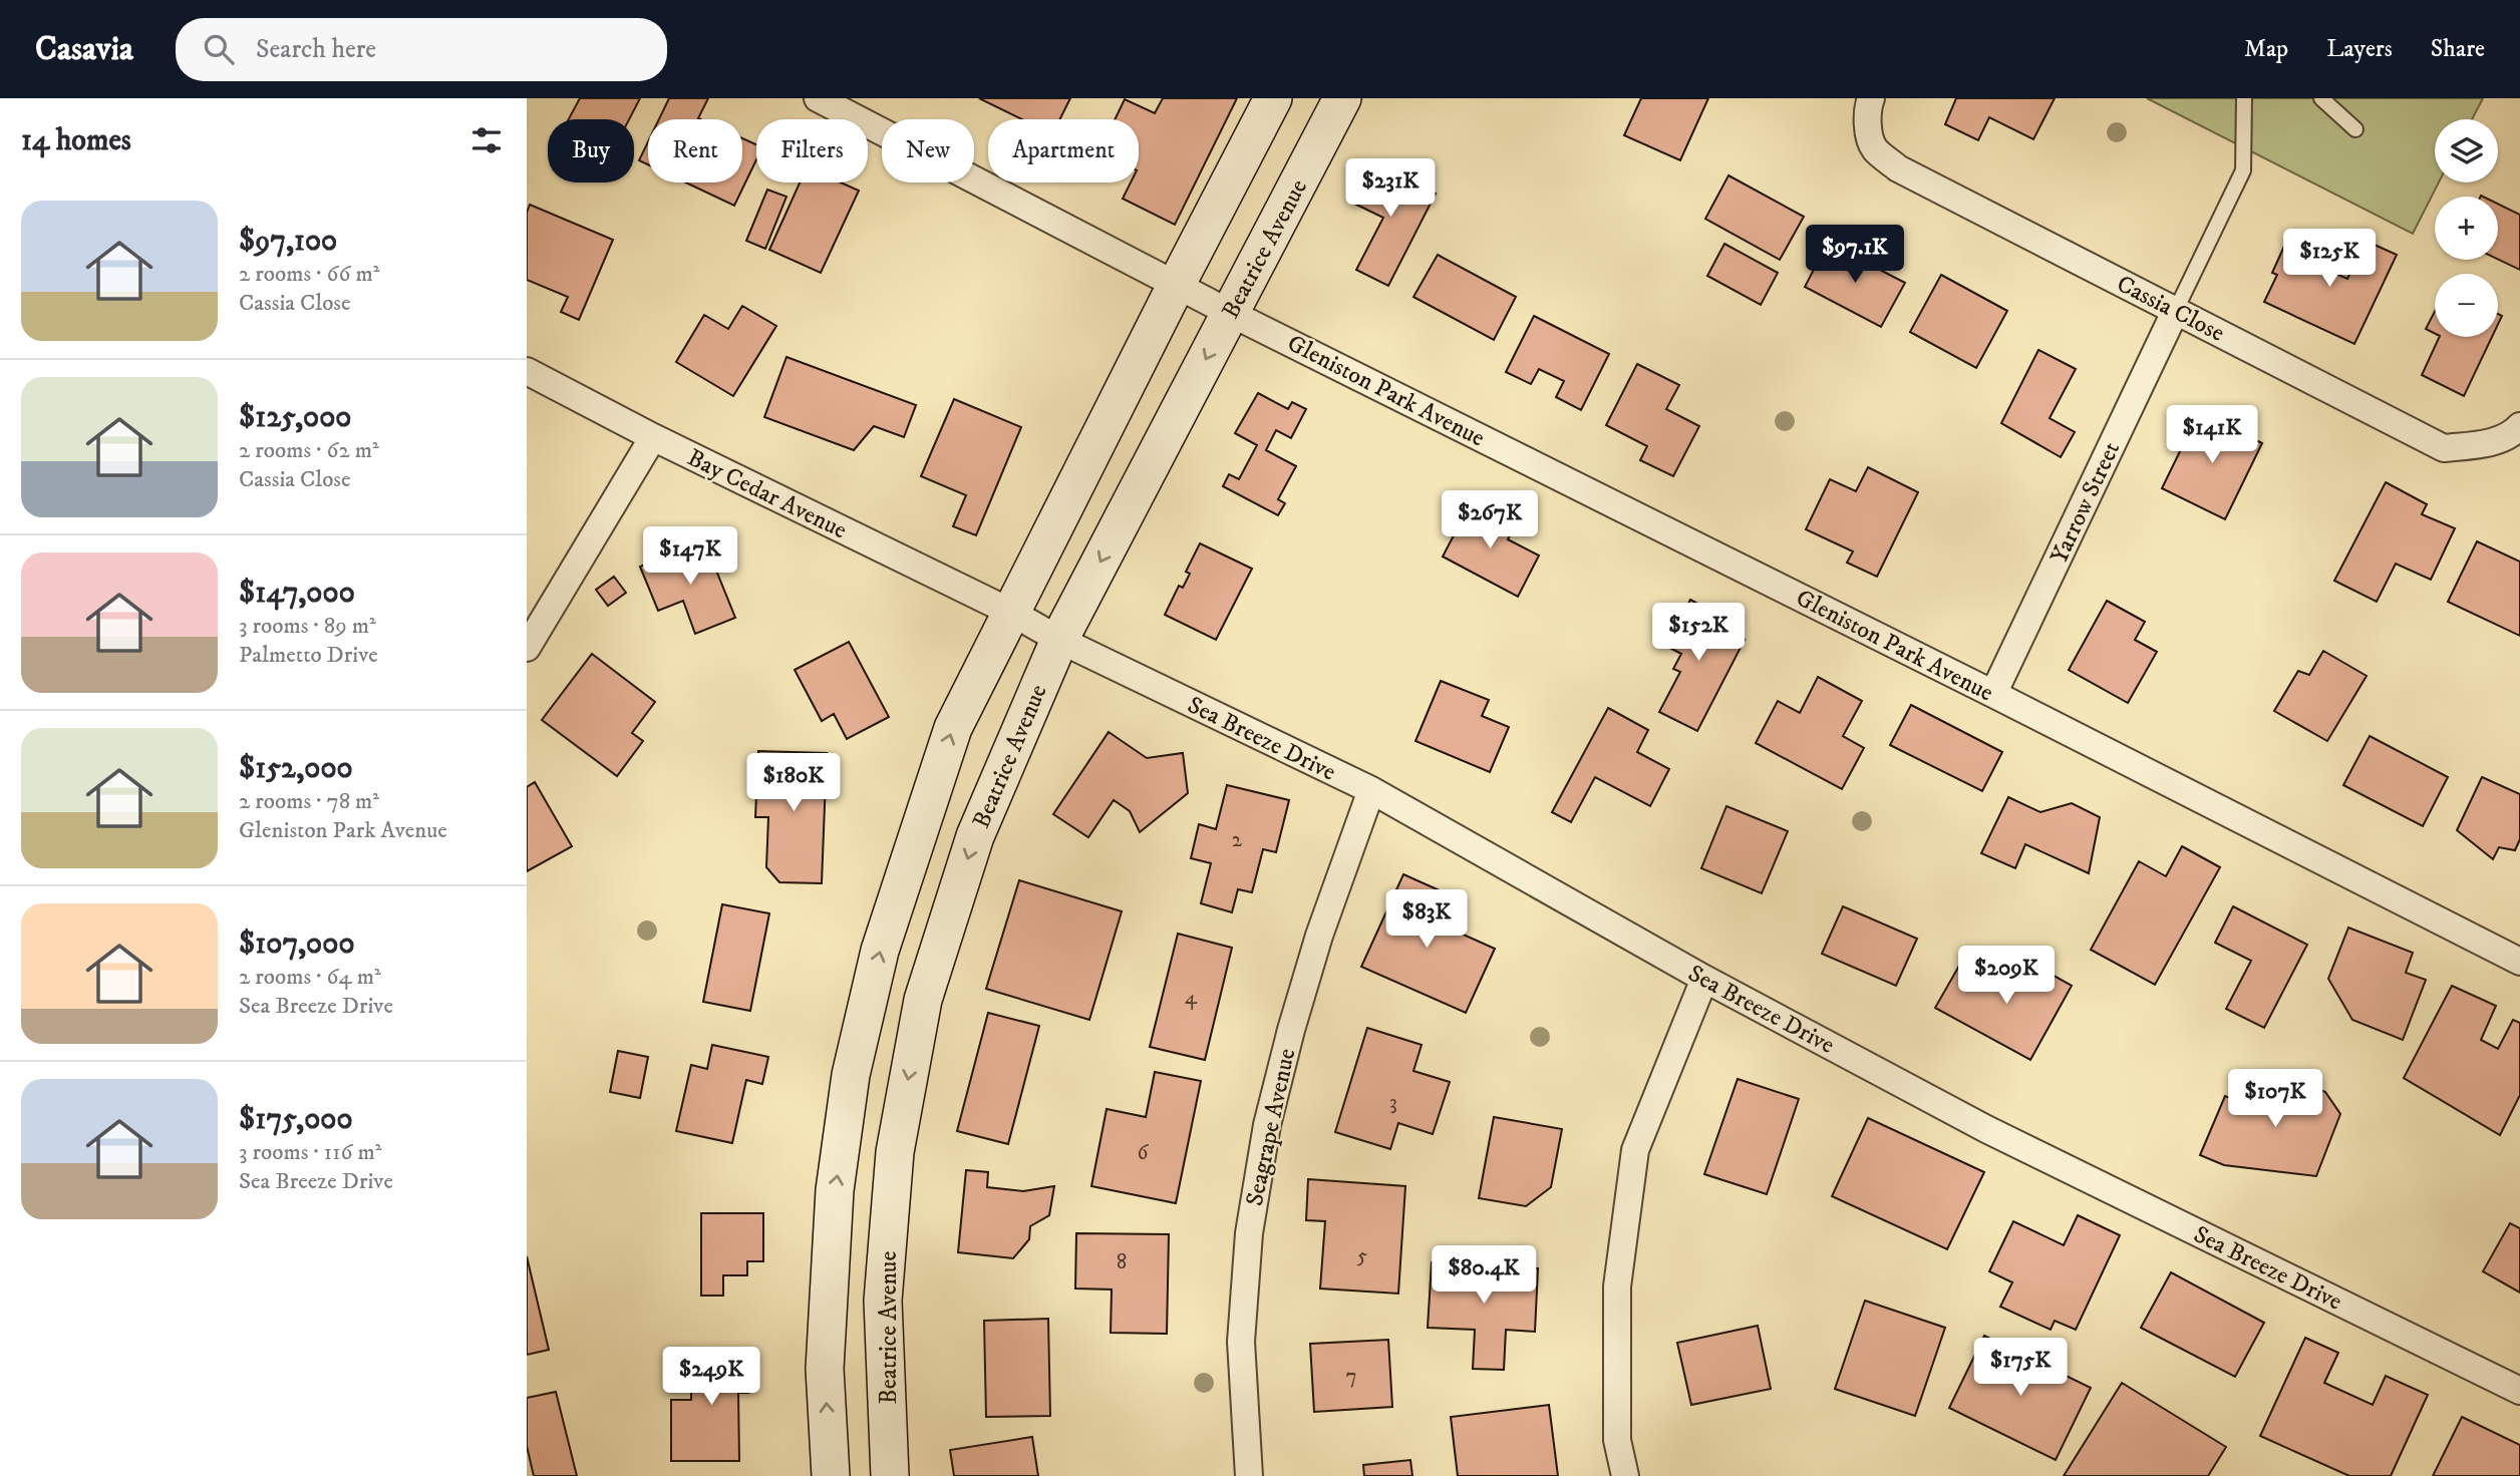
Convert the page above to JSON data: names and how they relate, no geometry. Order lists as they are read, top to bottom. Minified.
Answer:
{"streets":{"main road":["Beatrice Avenue"],"street":["Cassia Close","Gleniston Park Avenue","Bay Cedar Avenue","Yarrow Street","Sea Breeze Drive","Seagrape Avenue"]},"crossings":[["Beatrice Avenue","Gleniston Park Avenue"],["Beatrice Avenue","Sea Breeze Drive"],["Cassia Close","Yarrow Street"],["Gleniston Park Avenue","Yarrow Street"],["Bay Cedar Avenue","Sea Breeze Drive"],["Sea Breeze Drive","Seagrape Avenue"]],"house_numbers":["2","4","3","6","5","8","7"],"page":{"header":"Casavia","search":"Search here","nav":["Map","Layers","Share"],"heading":"14 homes","map_buttons":["+","−"],"chip":["Buy","Rent","Filters","New","Apartment"],"price":["$231K","$97.1K","$125K","$141K","$267K","$147K","$152K","$180K","$83K","$209K","$107K","$80.4K","$175K","$249K"],"list":[{"name":"$97,100","note":"2 rooms · 66 m² · Cassia Close"},{"name":"$125,000","note":"2 rooms · 62 m² · Cassia Close"},{"name":"$147,000","note":"3 rooms · 89 m² · Palmetto Drive"},{"name":"$152,000","note":"2 rooms · 78 m² · Gleniston Park Avenue"},{"name":"$107,000","note":"2 rooms · 64 m² · Sea Breeze Drive"},{"name":"$175,000","note":"3 rooms · 116 m² · Sea Breeze Drive"}]}}
